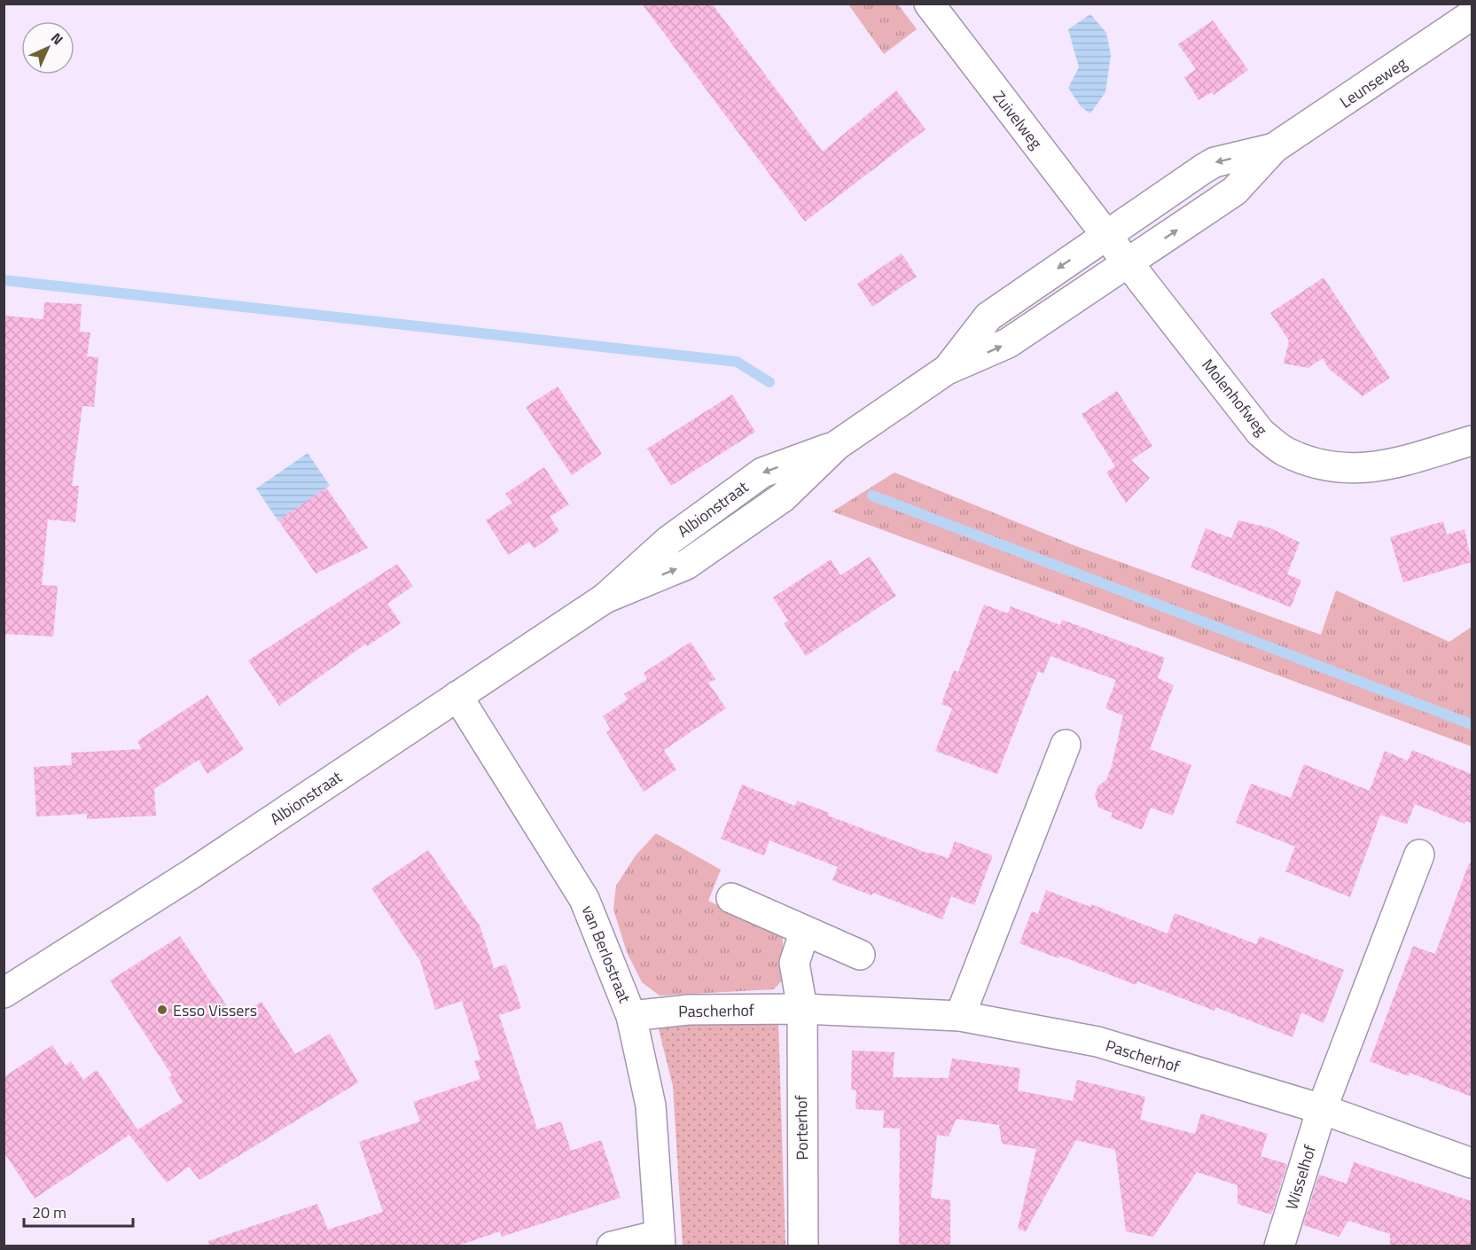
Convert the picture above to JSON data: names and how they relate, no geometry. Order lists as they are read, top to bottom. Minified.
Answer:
{"streets":{"street":["Leunseweg","Zuivelweg","Molenhofweg","Albionstraat","van Berlostraat","Pascherhof","Porterhof","Wisselhof"]},"crossings":[["Leunseweg","Zuivelweg"],["Leunseweg","Molenhofweg"],["Leunseweg","Albionstraat"],["Zuivelweg","Molenhofweg"],["Zuivelweg","Albionstraat"],["Molenhofweg","Albionstraat"],["Albionstraat","van Berlostraat"],["van Berlostraat","Pascherhof"],["Pascherhof","Porterhof"],["Pascherhof","Wisselhof"]],"places":["Esso Vissers"],"scale_bar":"20 m","north":"top right"}
